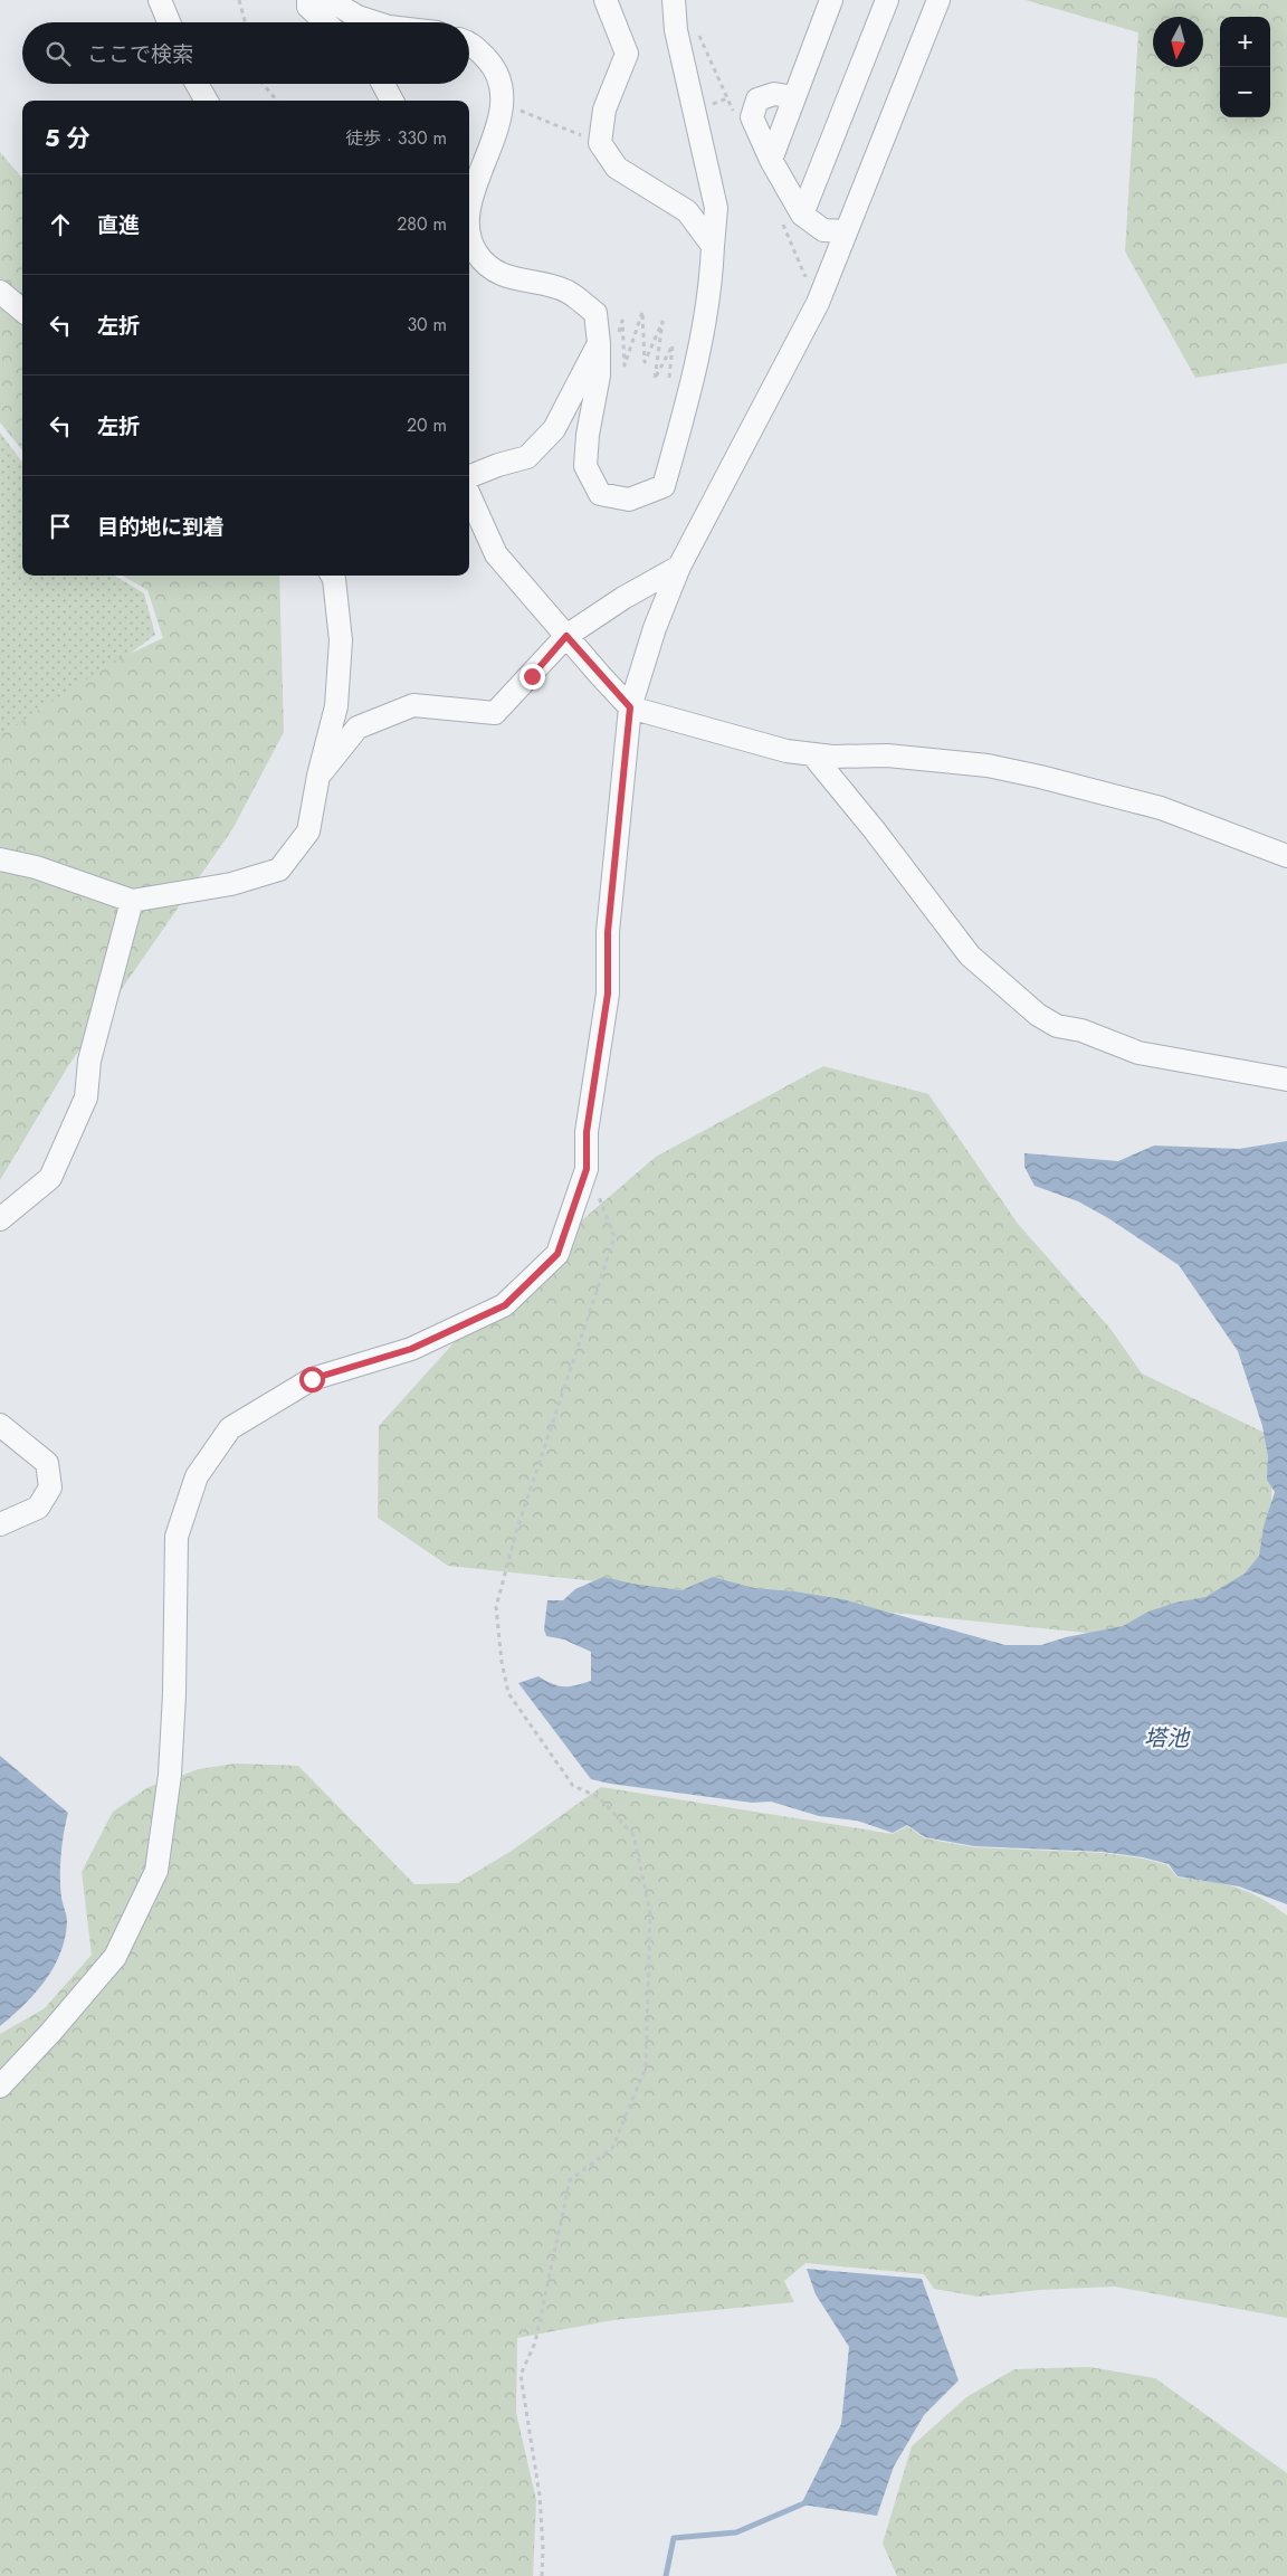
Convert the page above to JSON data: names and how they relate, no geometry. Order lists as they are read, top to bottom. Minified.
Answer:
{"water":["塔池"],"north":"bottom","page":{"map_buttons":["+","−"],"search":"ここで検索","heading":["5 分","徒歩 · 330 m"],"list":[["直進","280 m"],["左折","30 m"],["左折","20 m"],"目的地に到着"]}}
